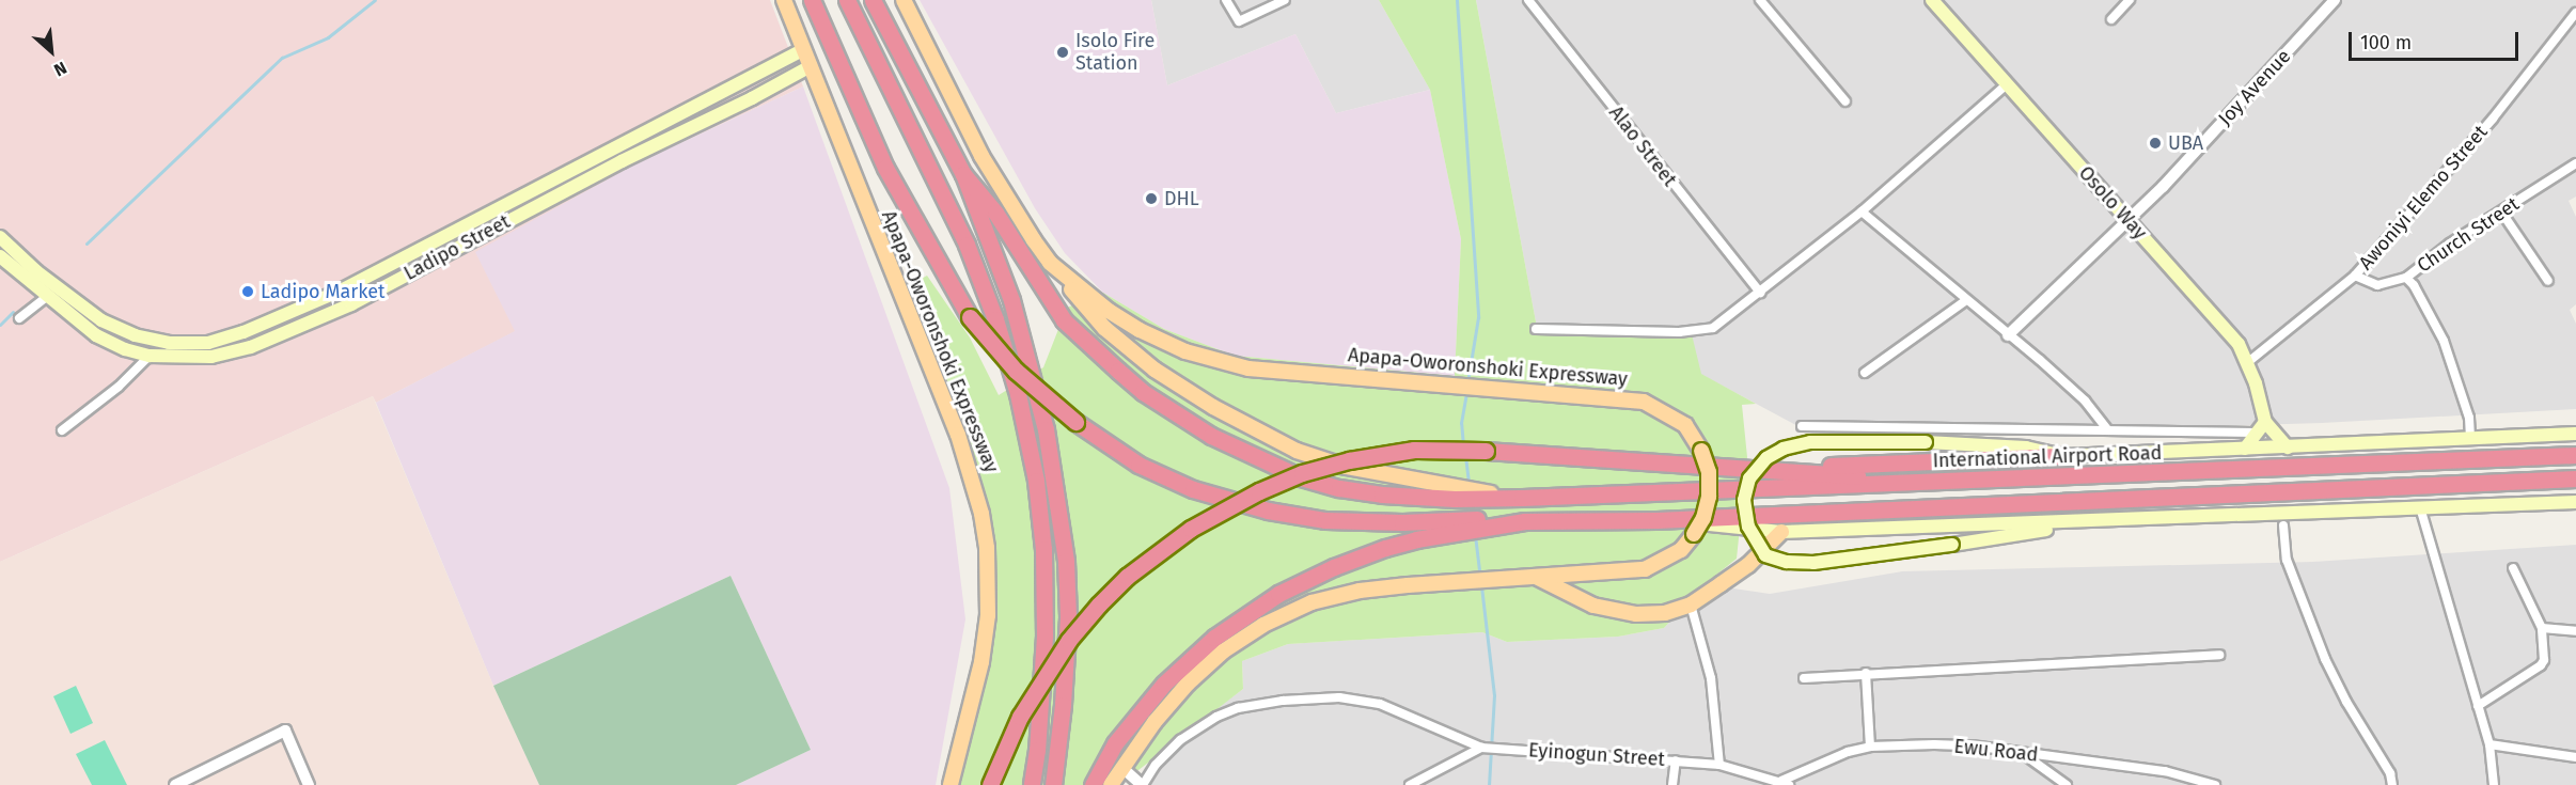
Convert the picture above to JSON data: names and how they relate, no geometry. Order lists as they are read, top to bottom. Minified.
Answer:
{"streets":{"highway":["International Airport Road"],"main road":["Osolo Way","Ladipo Street","Apapa-Oworonshoki Expressway"],"street":["Joy Avenue","Alao Street","Awoniyi Elemo Street","Church Street","Ewu Road","Eyinogun Street"]},"crossings":[["Joy Avenue","Osolo Way"],["Awoniyi Elemo Street","Osolo Way"],["Awoniyi Elemo Street","Church Street"],["Osolo Way","International Airport Road"],["Ladipo Street","Apapa-Oworonshoki Expressway"],["Ewu Road","Eyinogun Street"]],"places":["Isolo Fire Station","UBA","DHL","Ladipo Market"],"scale_bar":"100 m","north":"bottom right"}
